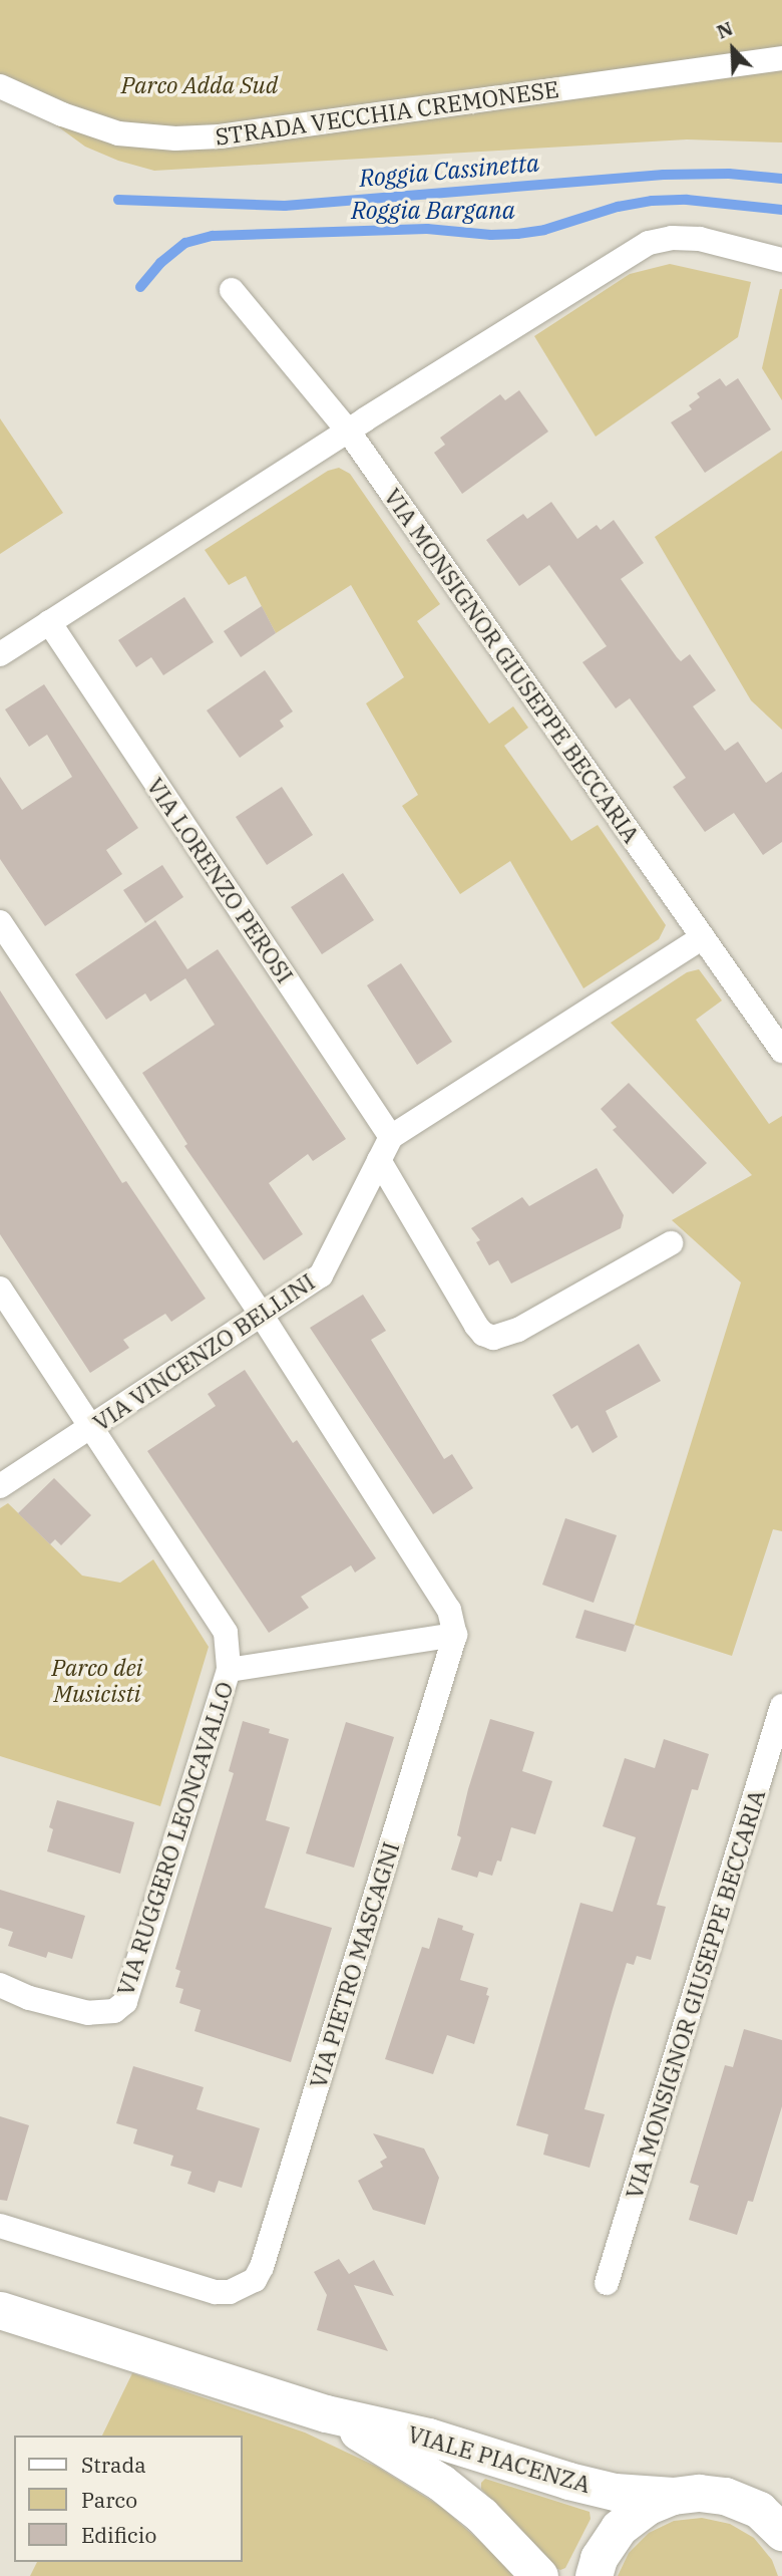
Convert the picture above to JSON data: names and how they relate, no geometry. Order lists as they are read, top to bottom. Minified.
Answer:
{"streets":{"street":["STRADA VECCHIA CREMONESE","VIA MONSIGNOR GIUSEPPE BECCARIA","VIA LORENZO PEROSI","VIA VINCENZO BELLINI","VIA RUGGERO LEONCAVALLO","VIA PIETRO MASCAGNI","VIALE PIACENZA"]},"crossings":[["VIA MONSIGNOR GIUSEPPE BECCARIA","VIA VINCENZO BELLINI"],["VIA LORENZO PEROSI","VIA VINCENZO BELLINI"]],"water":["Roggia Cassinetta","Roggia Bargana"],"parks":["Parco Adda Sud","Parco dei Musicisti"],"legend":["Strada","Parco","Edificio"],"north":"top left"}
